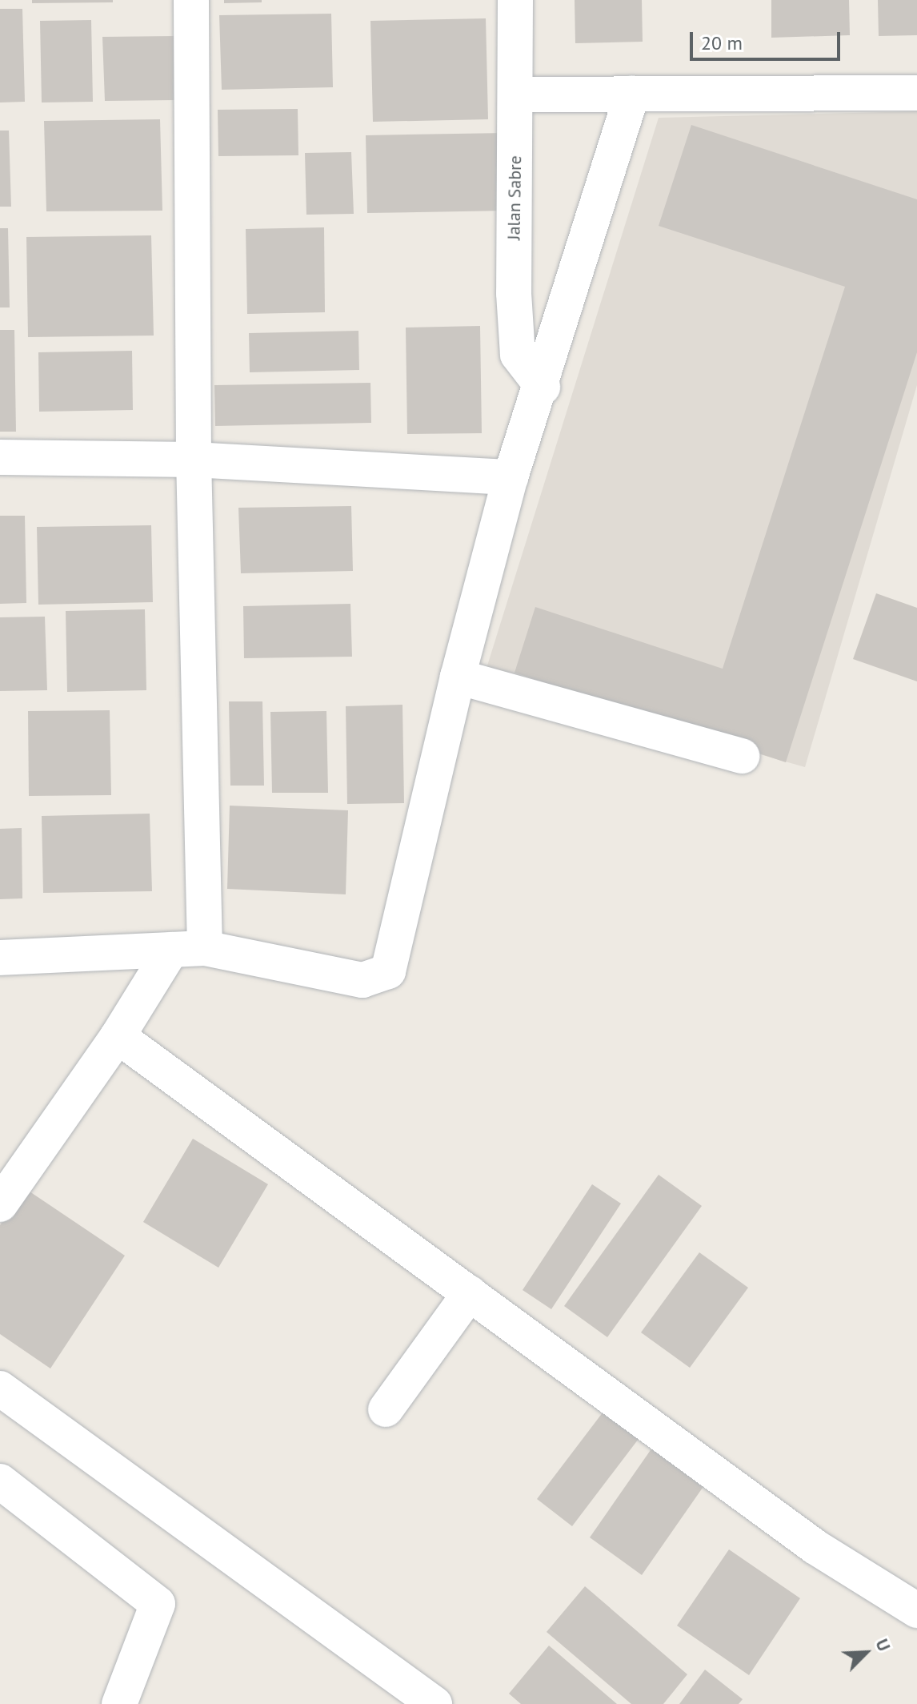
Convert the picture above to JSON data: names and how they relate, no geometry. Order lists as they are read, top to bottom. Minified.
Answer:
{"streets":{"street":["Jalan Sabre"]},"scale_bar":"20 m","north":"top right"}
